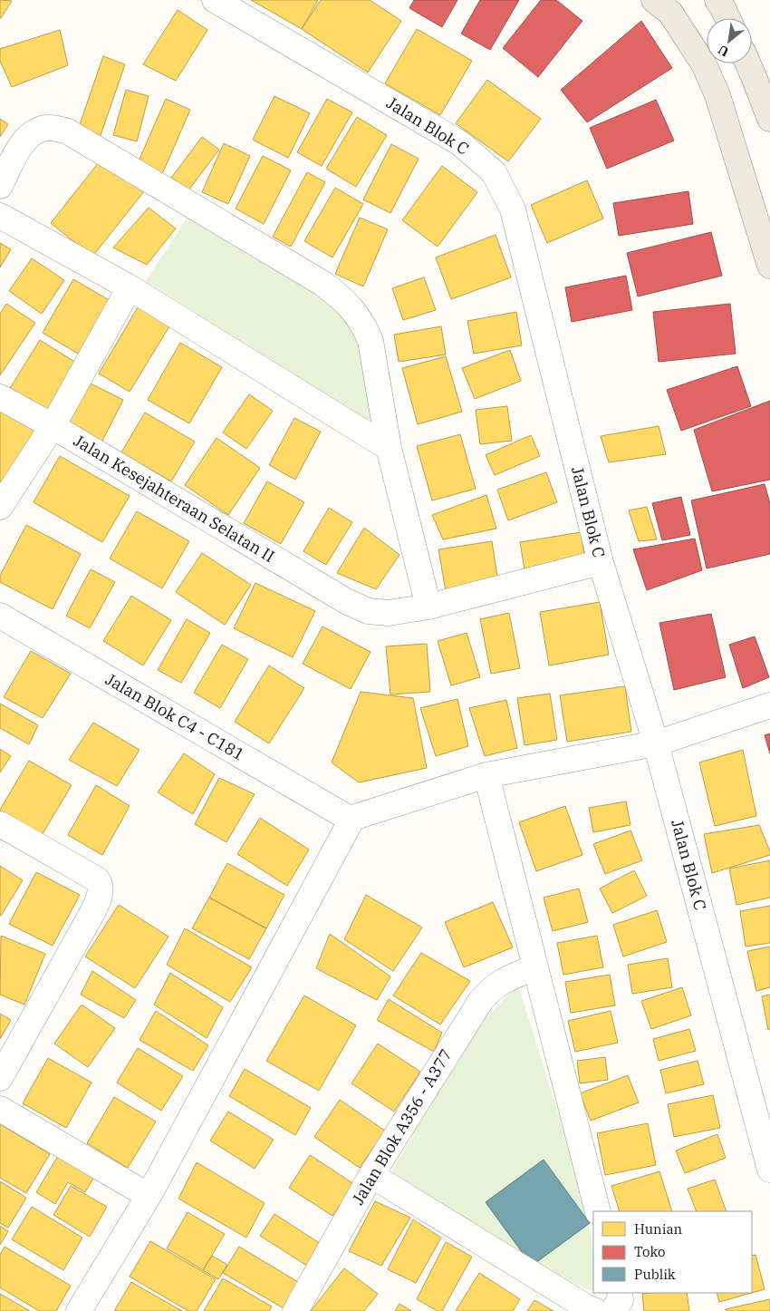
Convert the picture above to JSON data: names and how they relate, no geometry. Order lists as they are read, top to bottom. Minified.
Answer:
{"streets":{"street":["Jalan Blok C","Jalan Kesejahteraan Selatan II","Jalan Blok C4 - C181","Jalan Blok A356 - A377"]},"crossings":[["Jalan Blok C","Jalan Kesejahteraan Selatan II"]],"legend":["Hunian","Toko","Publik"],"north":"bottom left"}
